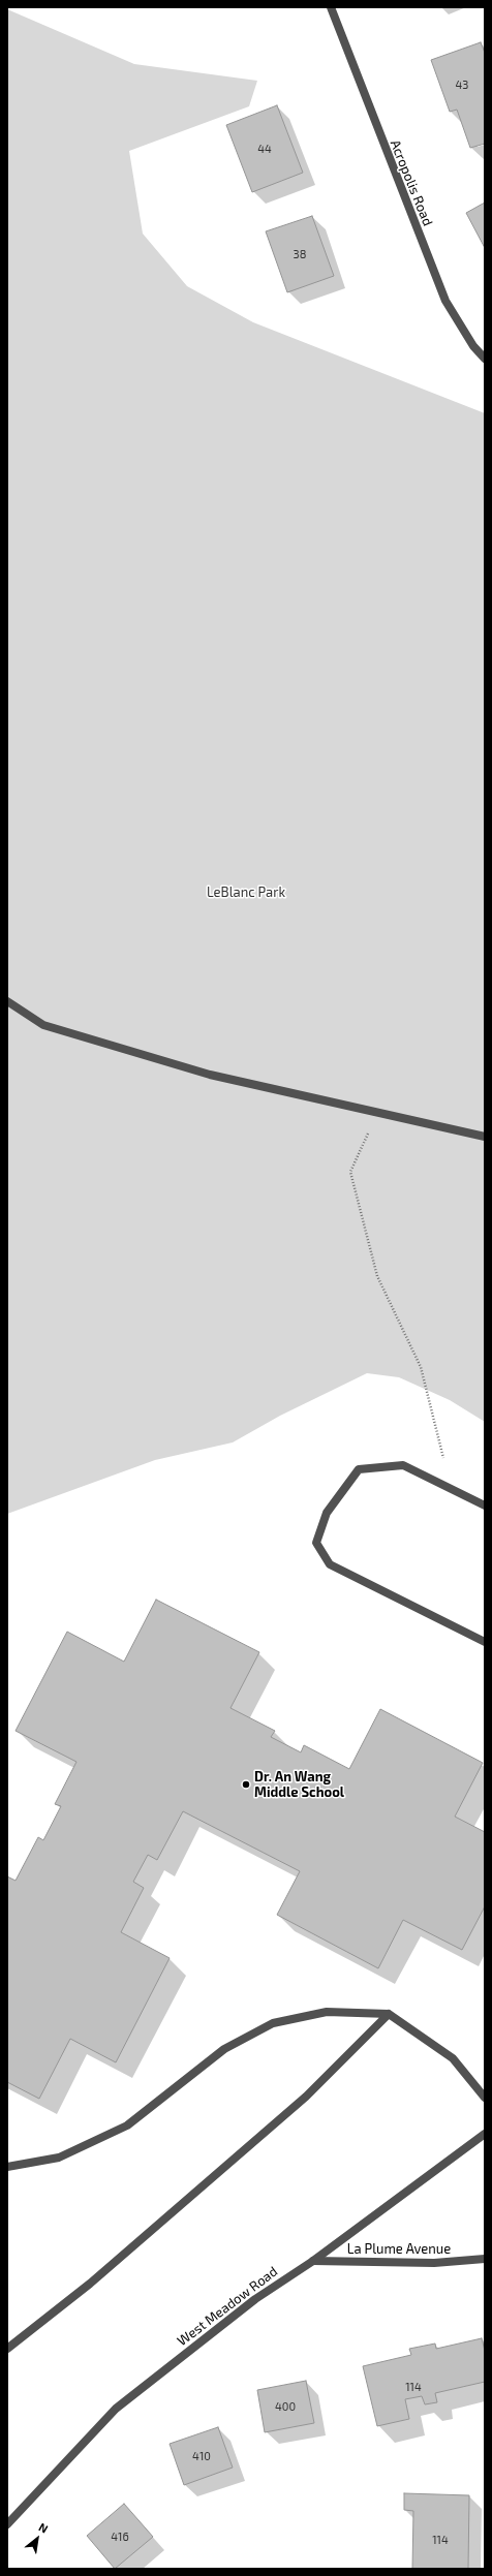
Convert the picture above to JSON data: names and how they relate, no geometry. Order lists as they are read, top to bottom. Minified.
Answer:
{"streets":{"street":["Acropolis Road","La Plume Avenue","West Meadow Road"]},"crossings":[["La Plume Avenue","West Meadow Road"]],"parks":["LeBlanc Park"],"places":["Dr. An Wang Middle School"],"house_numbers":["43","44","38","114","400","410","416","114"],"north":"top right"}
